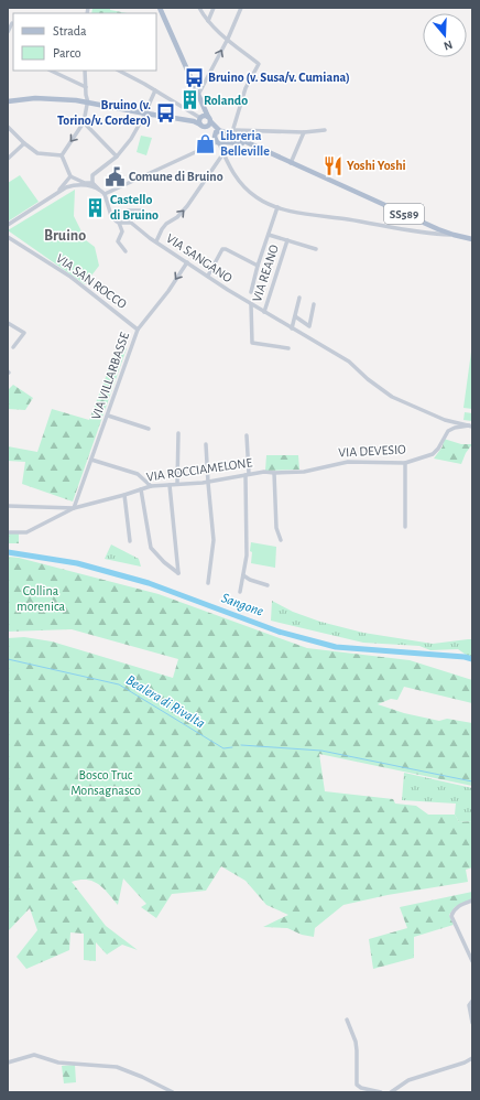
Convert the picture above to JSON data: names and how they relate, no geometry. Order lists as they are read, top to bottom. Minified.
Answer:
{"streets":{"main road":["SS589"],"street":["VIA SANGANO","VIA REANO","VIA SAN ROCCO","VIA VILLARBASSE","VIA DEVESIO","VIA ROCCIAMELONE"]},"crossings":[["VIA SANGANO","VIA REANO"],["VIA SANGANO","VIA VILLARBASSE"],["VIA SAN ROCCO","VIA VILLARBASSE"],["VIA VILLARBASSE","VIA ROCCIAMELONE"],["VIA DEVESIO","VIA ROCCIAMELONE"]],"districts":["Bruino"],"water":["Sangone","Bealera di Rivalta"],"parks":["Collina morenica","Bosco Truc Monsagnasco"],"places":{"bus stop":["Bruino (v. Susa/v. Cumiana)","Bruino (v. Torino/v. Cordero)"],"building":["Rolando","Castello di Bruino"],"shop":["Libreria Belleville"],"restaurant":["Yoshi Yoshi"],"public building":["Comune di Bruino"]},"legend":["Strada","Parco"],"north":"bottom"}
